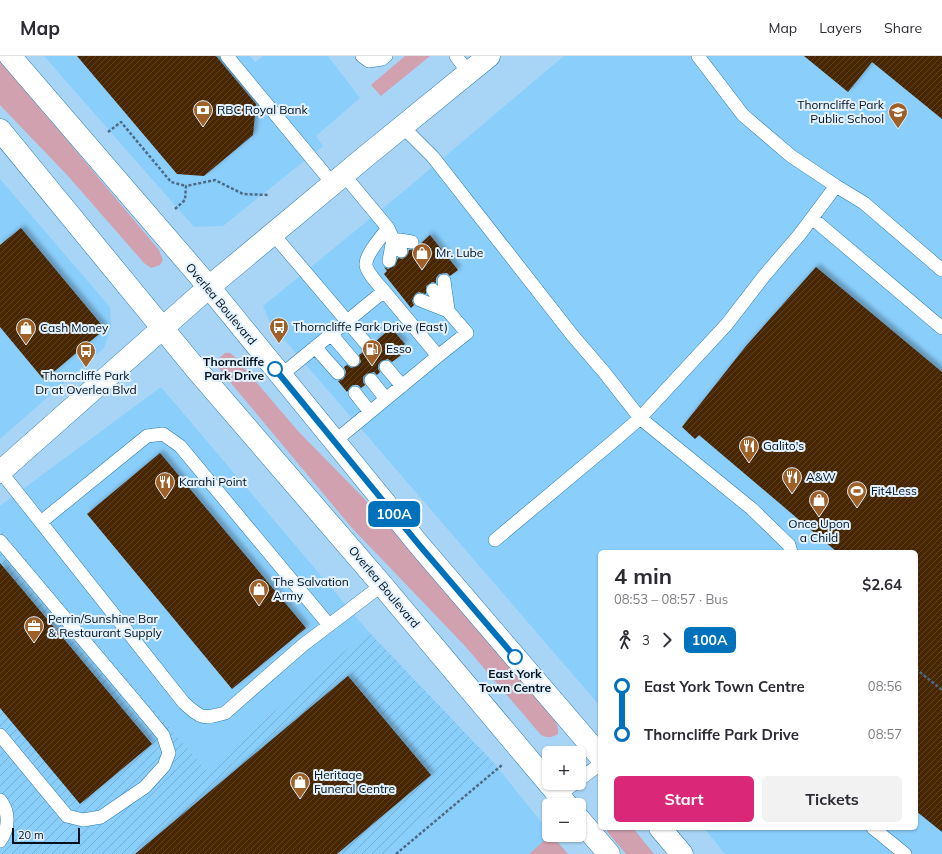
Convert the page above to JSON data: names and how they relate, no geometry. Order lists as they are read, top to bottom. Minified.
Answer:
{"streets":{"main road":["Overlea Boulevard"]},"places":{"bank":["RBC Royal Bank"],"school or university":["Thorncliffe Park Public School"],"shop":["Mr. Lube","Cash Money","Once Upon a Child","The Salvation Army","Heritage Funeral Centre"],"bus stop":["Thorncliffe Park Drive (East)","Thorncliffe Park Dr at Overlea Blvd"],"fuel station":["Esso"],"other":["Thorncliffe Park Drive","East York Town Centre"],"restaurant":["Galito's","A&W","Karahi Point"],"sports":["Fit4Less"],"office":["Perrin/Sunshine Bar & Restaurant Supply"]},"lines":["bus line 100A"],"scale_bar":"20 m","page":{"header":"Map","nav":["Map","Layers","Share"],"on_map":"100A","heading":["4 min","08:53 – 08:57 · Bus","$2.64"],"legs":["3","100A"],"list":[{"name":"East York Town Centre","value":"08:56"},{"name":"Thorncliffe Park Drive","value":"08:57"}],"map_buttons":["+","−"],"buttons":["Start","Tickets"],"scale":"20 m"}}
